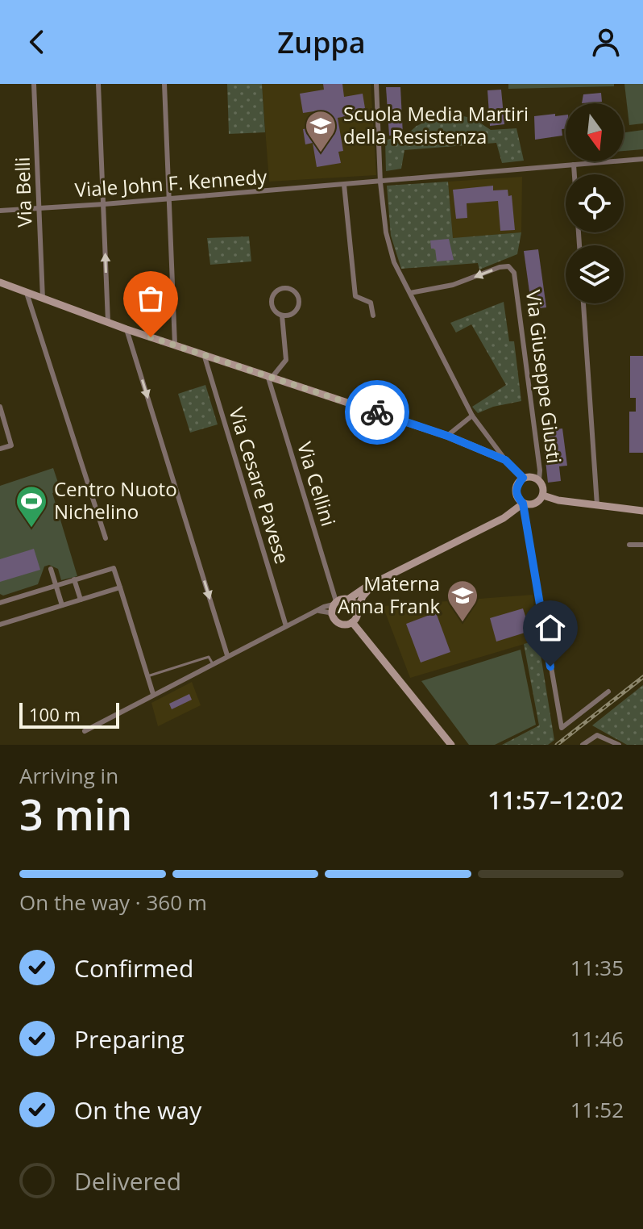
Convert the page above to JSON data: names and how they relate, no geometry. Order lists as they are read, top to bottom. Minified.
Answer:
{"streets":{"street":["Viale John F. Kennedy","Via Belli","Via Giuseppe Giusti","Via Cellini","Via Cesare Pavese"]},"crossings":[["Viale John F. Kennedy","Via Belli"],["Via Belli","Via Giuseppe Giusti"],["Via Giuseppe Giusti","Via Cellini"],["Via Giuseppe Giusti","Via Cesare Pavese"]],"places":{"school or university":["Scuola Media Martiri della Resistenza","Materna Anna Frank"],"sports":["Centro Nuoto Nichelino"]},"scale_bar":"100 m","north":"bottom","page":{"header":"Zuppa","scale":"100 m","heading":["3 min","Arriving in","11:57–12:02"],"bar":"On the way · 360 m","list":[["Confirmed","11:35"],["Preparing","11:46"],["On the way","11:52"],"Delivered"]}}
